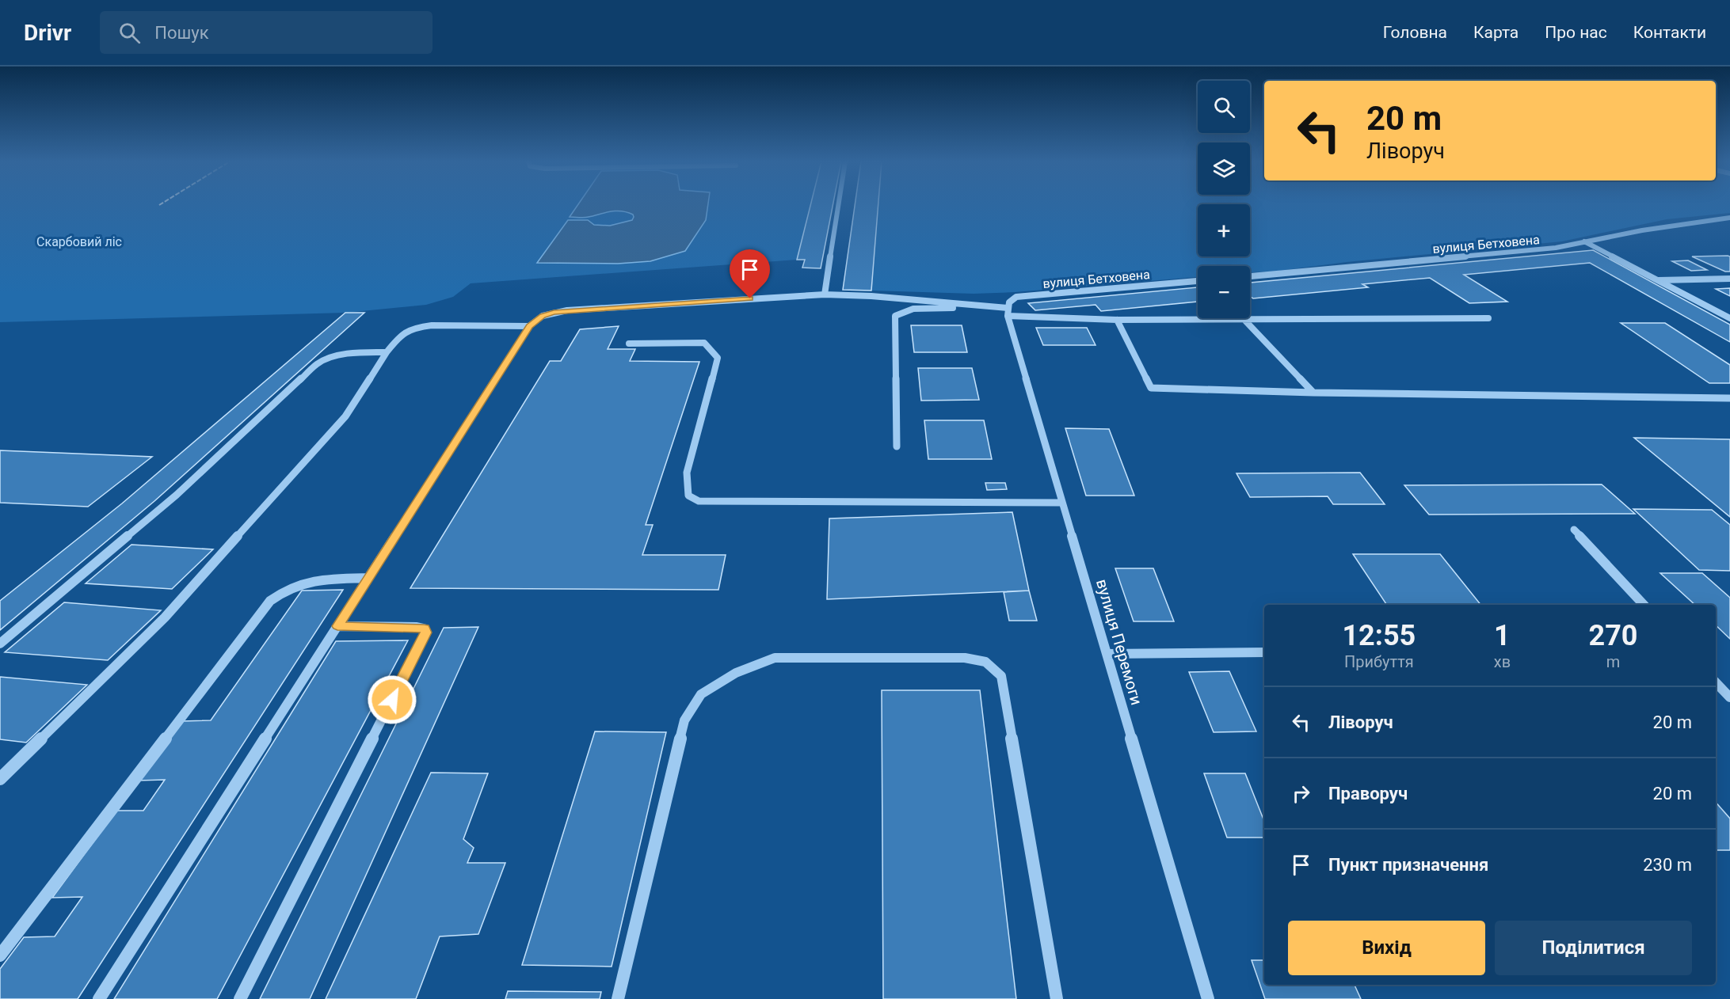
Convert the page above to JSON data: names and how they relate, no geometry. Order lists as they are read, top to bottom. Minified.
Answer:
{"streets":{"street":["вулиця Бетховена","вулиця Перемоги"]},"crossings":[["вулиця Бетховена","вулиця Перемоги"]],"parks":["Скарбовий ліс"],"page":{"header":"Drivr","search":"Пошук","nav":["Головна","Карта","Про нас","Контакти"],"map_buttons":["+","−"],"turn":["20 m","Ліворуч"],"eta":["12:55","Прибуття","1","хв","270","m"],"list":[{"name":"Ліворуч","value":"20 m"},{"name":"Праворуч","value":"20 m"},{"name":"Пункт призначення","value":"230 m"}],"buttons":["Вихід","Поділитися"]}}
